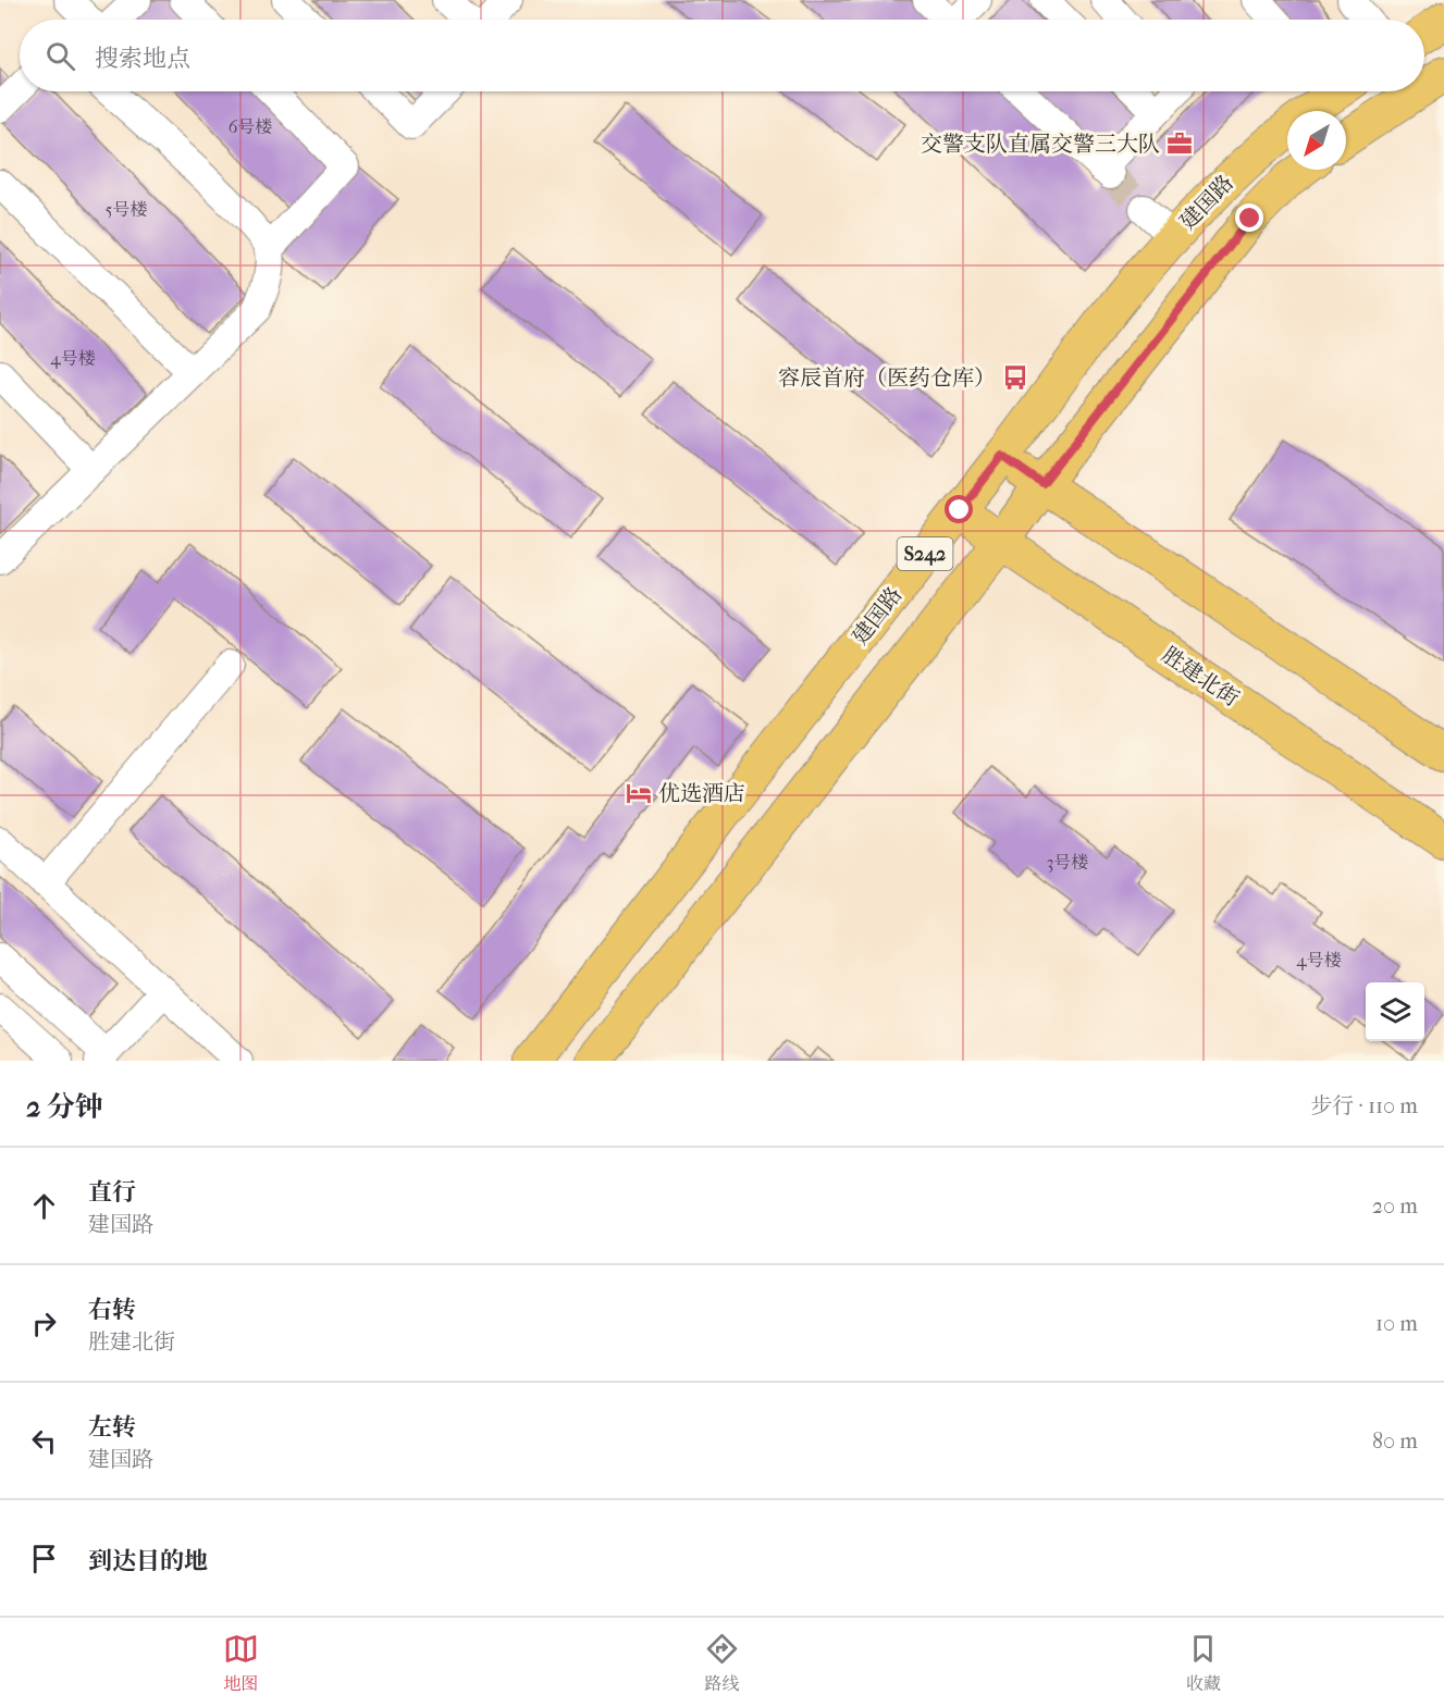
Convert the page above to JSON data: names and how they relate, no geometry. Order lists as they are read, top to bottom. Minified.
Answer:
{"streets":{"main road":["建国路","S242","胜建北街"]},"crossings":[["建国路","胜建北街"]],"places":{"office":["交警支队直属交警三大队"],"bus stop":["容辰首府（医药仓库）"],"hotel":["优选酒店"]},"house_numbers":["6号楼","5号楼","4号楼","3号楼","4号楼"],"north":"bottom left","page":{"search":"搜索地点","heading":["2 分钟","步行 · 110 m"],"list":[["直行","建国路","20 m"],["右转","胜建北街","10 m"],["左转","建国路","80 m"],"到达目的地"],"nav":["地图","路线","收藏"]}}
